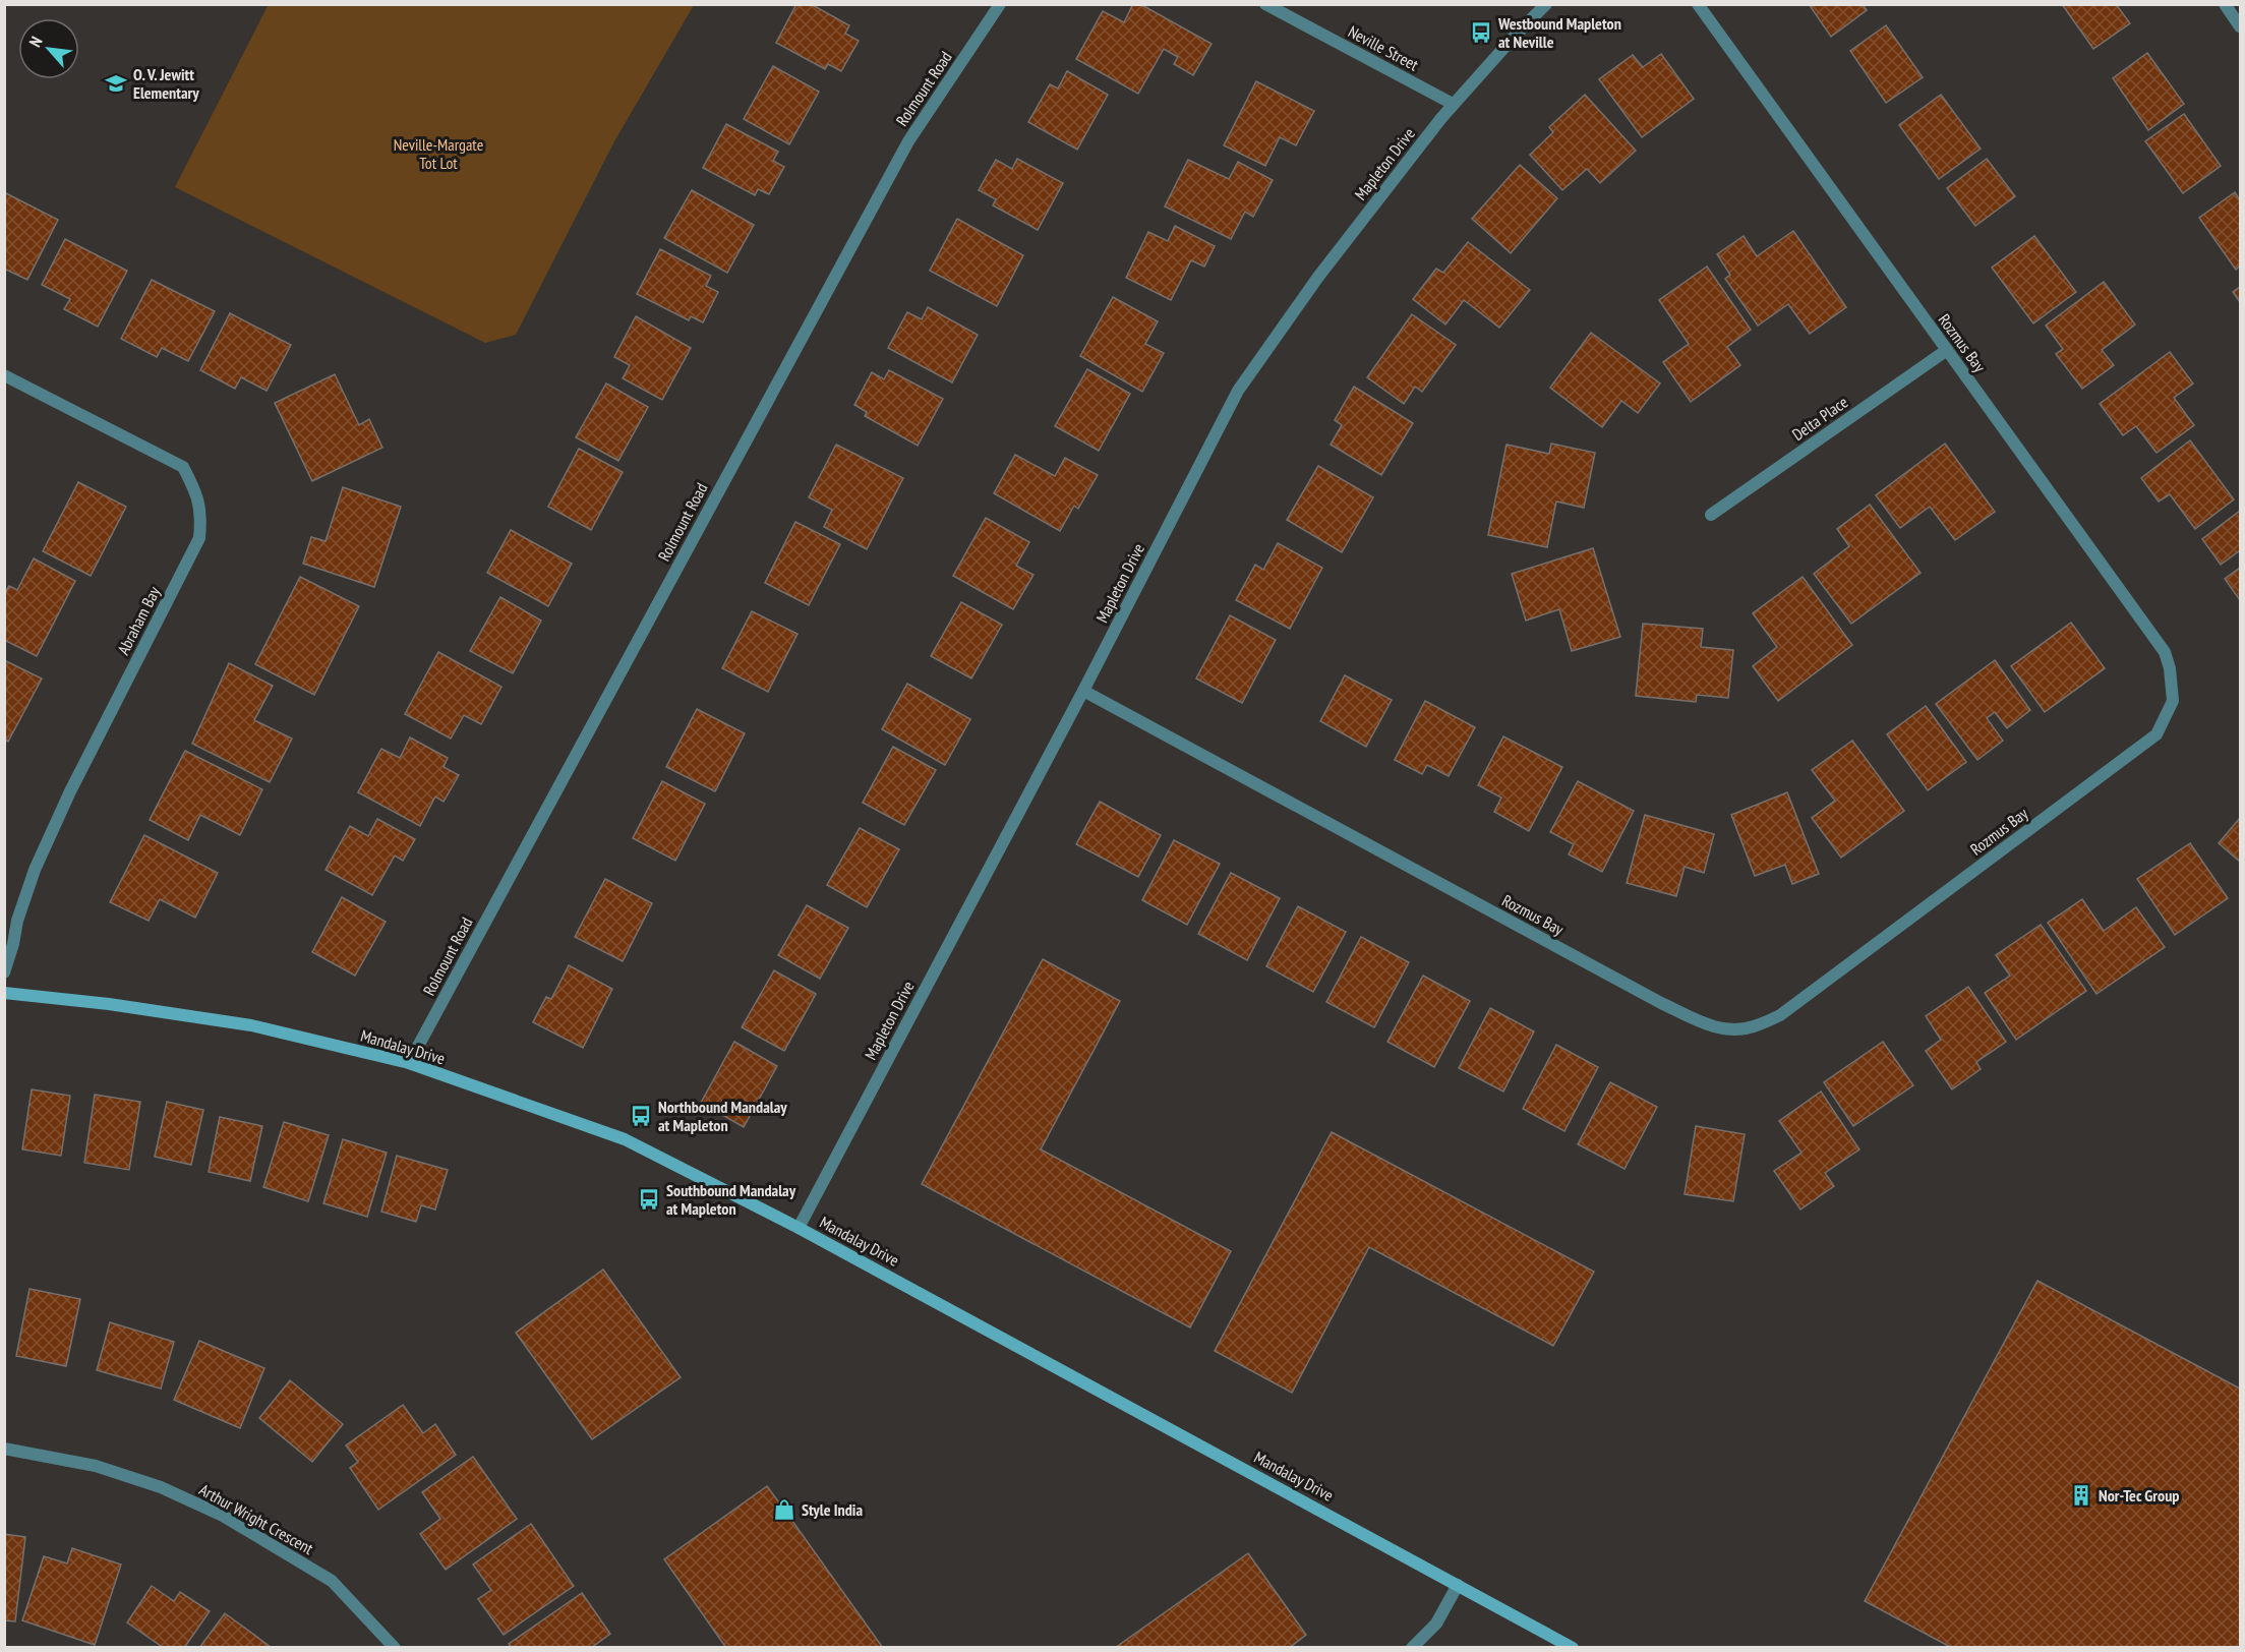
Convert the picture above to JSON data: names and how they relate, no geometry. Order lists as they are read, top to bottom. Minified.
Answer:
{"streets":{"street":["Neville Street","Rolmount Road","Mapleton Drive","Rozmus Bay","Delta Place","Abraham Bay","Mandalay Drive","Arthur Wright Crescent"]},"crossings":[["Neville Street","Mapleton Drive"],["Rolmount Road","Mandalay Drive"],["Mapleton Drive","Rozmus Bay"],["Mapleton Drive","Mandalay Drive"],["Rozmus Bay","Delta Place"]],"parks":["Neville-Margate Tot Lot"],"places":{"bus stop":["Westbound Mapleton at Neville","Northbound Mandalay at Mapleton","Southbound Mandalay at Mapleton"],"school or university":["O. V. Jewitt Elementary"],"building":["Nor-Tec Group"],"shop":["Style India"]},"north":"top left"}
